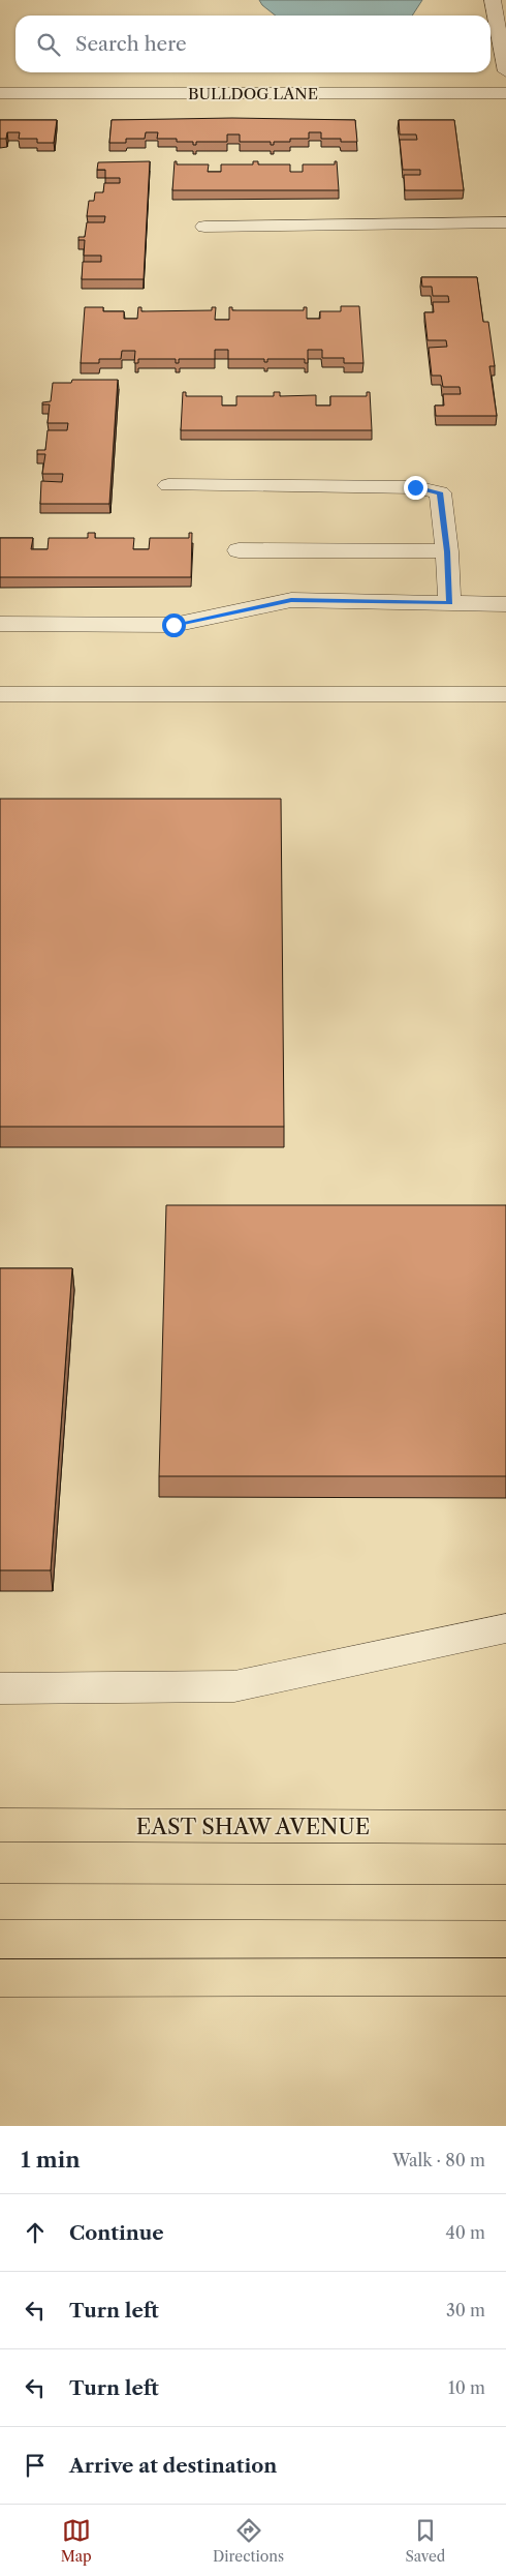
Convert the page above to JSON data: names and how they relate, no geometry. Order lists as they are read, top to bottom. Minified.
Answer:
{"streets":{"main road":["EAST SHAW AVENUE"],"street":["BULLDOG LANE"]},"page":{"search":"Search here","heading":["1 min","Walk · 80 m"],"list":[["Continue","40 m"],["Turn left","30 m"],["Turn left","10 m"],"Arrive at destination"],"nav":["Map","Directions","Saved"]}}
